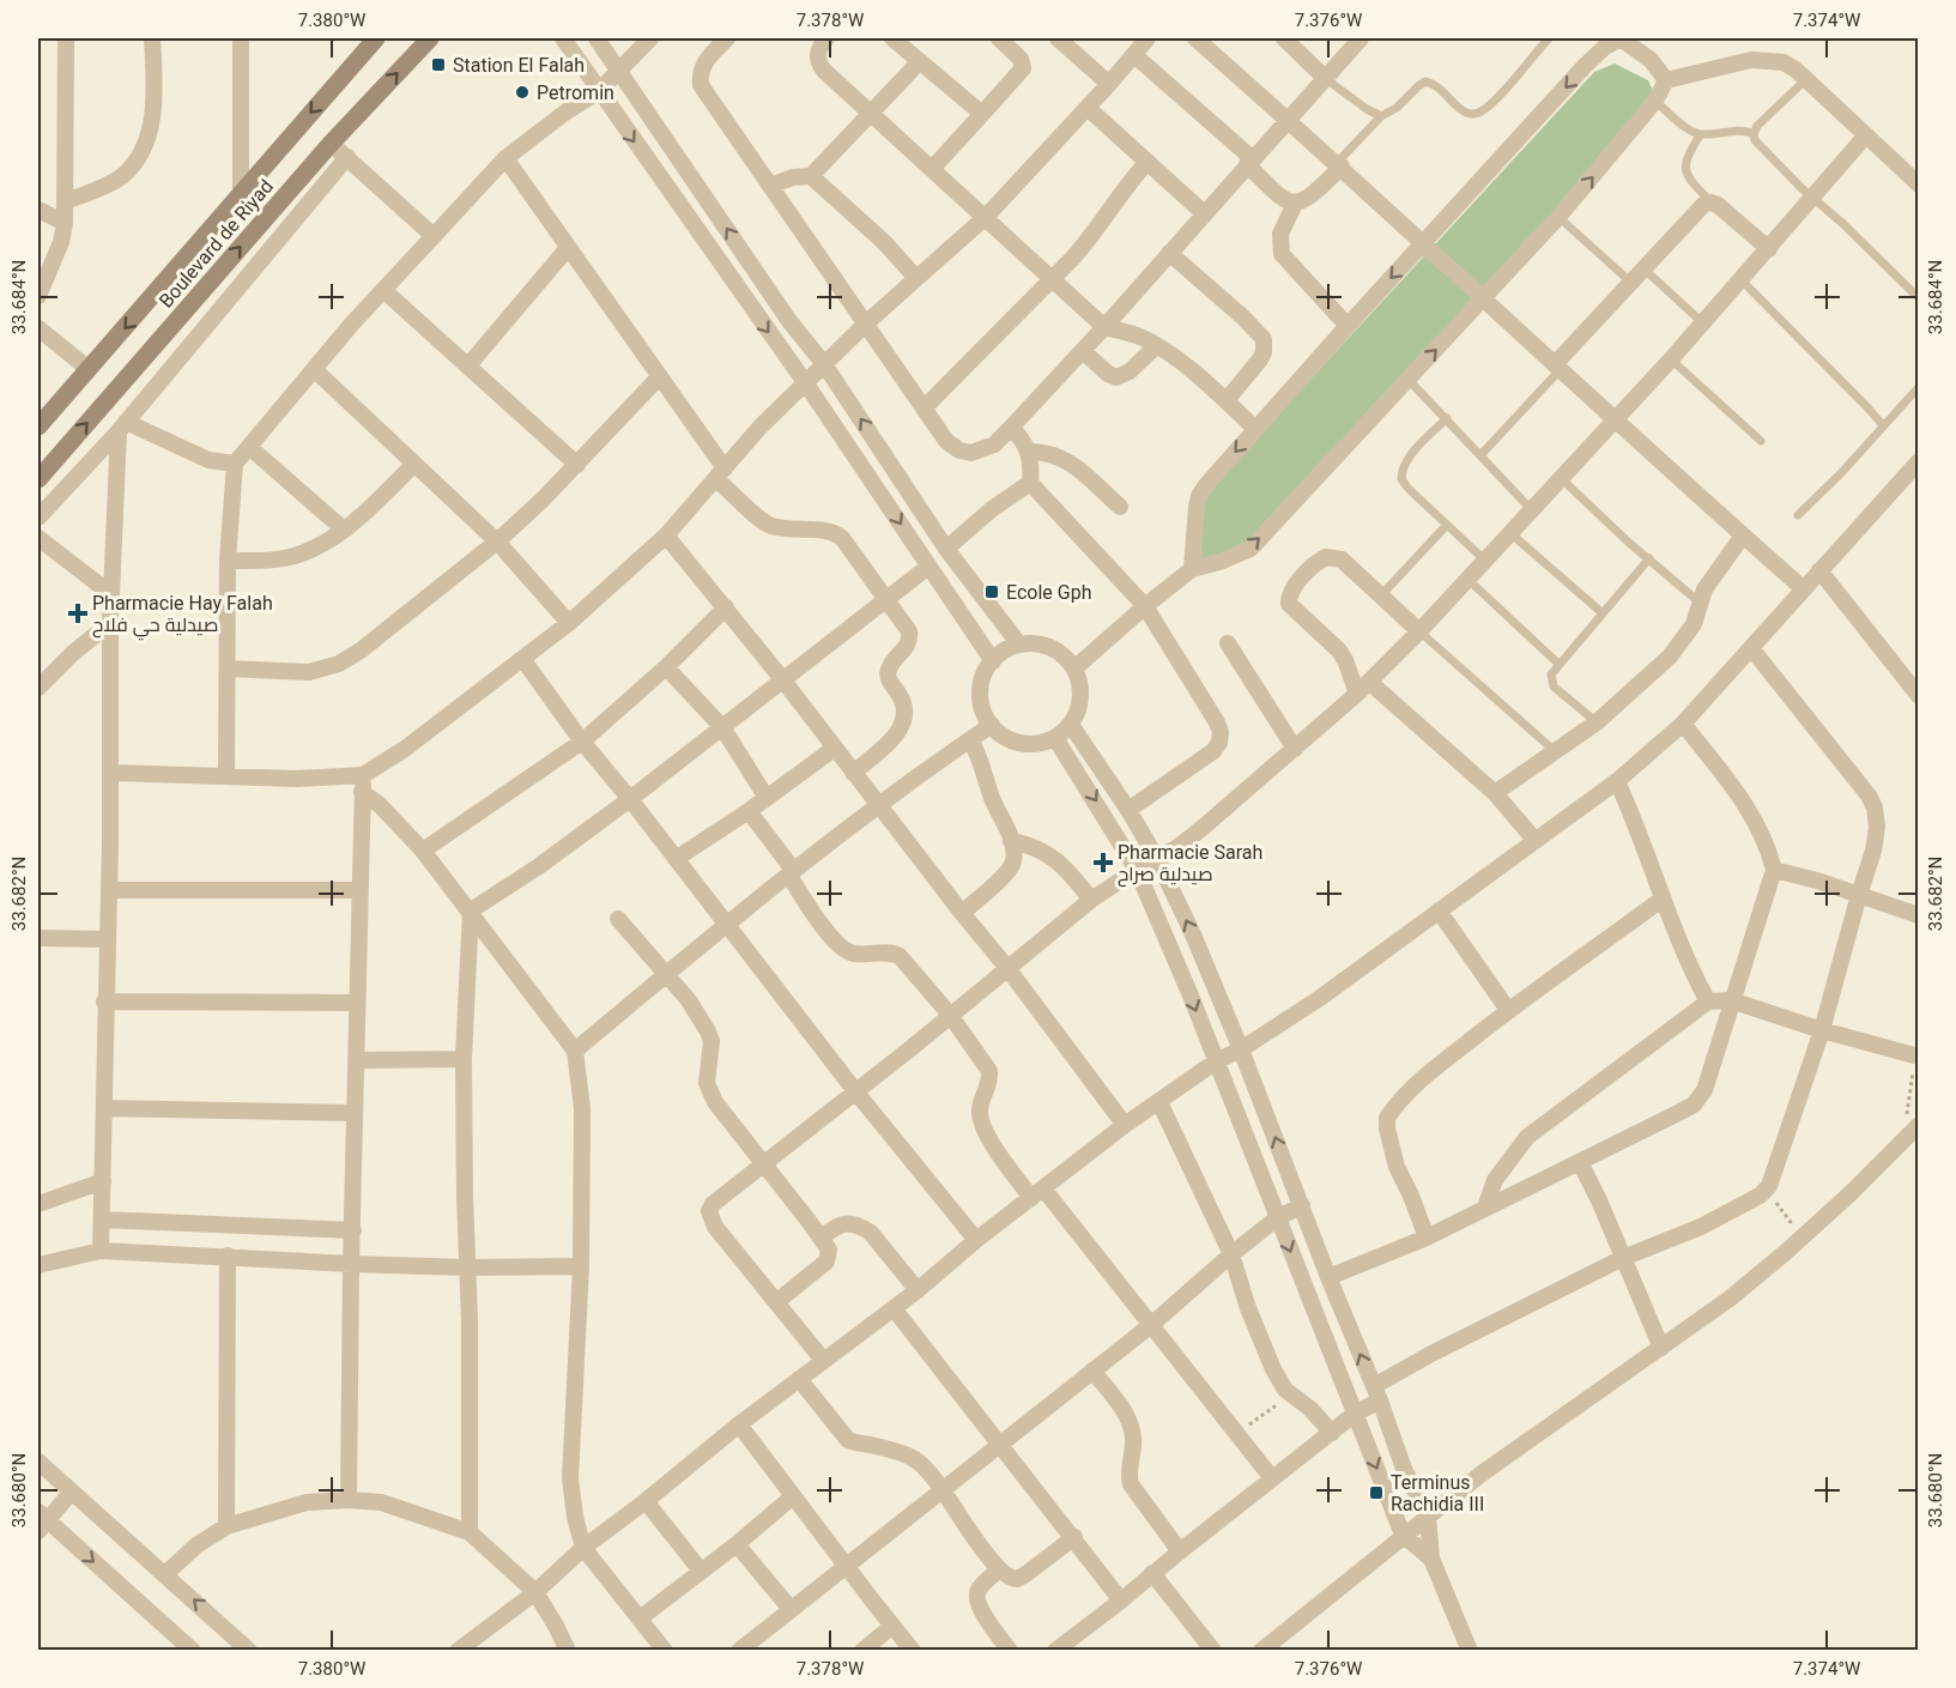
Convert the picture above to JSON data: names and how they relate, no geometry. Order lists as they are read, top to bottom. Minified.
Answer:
{"streets":{"main road":["Boulevard de Riyad"]},"places":{"transit":["Station El Falah","Ecole Gph","Terminus Rachidia III"],"other":["Petromin"],"health":["Pharmacie Hay Falah صيدلية حي فلاح","Pharmacie Sarah صيدلية صراح"]},"coordinates":["7.380°W","7.378°W","7.376°W","7.374°W","33.684°N","33.682°N","33.680°N"]}
